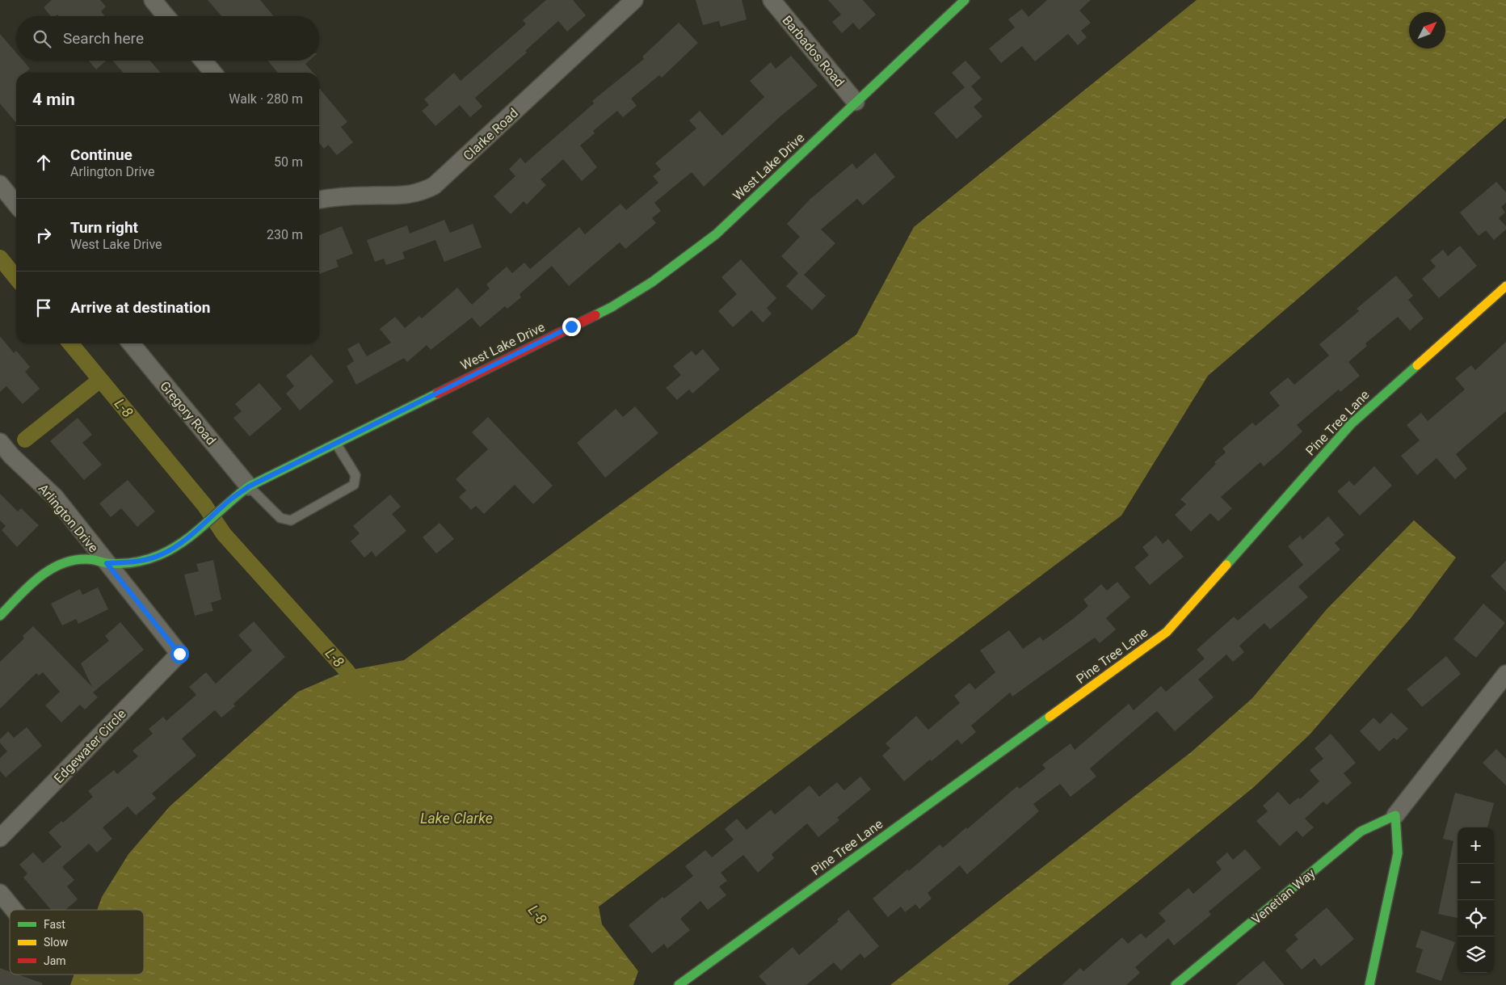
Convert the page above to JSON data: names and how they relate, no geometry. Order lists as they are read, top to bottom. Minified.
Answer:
{"streets":{"street":["Barbados Road","Clarke Road","West Lake Drive","Gregory Road","Pine Tree Lane","Arlington Drive","Edgewater Circle","Venetian Way"]},"crossings":[["Barbados Road","West Lake Drive"],["West Lake Drive","Gregory Road"],["West Lake Drive","Arlington Drive"],["Arlington Drive","Edgewater Circle"]],"water":["L-8","Lake Clarke"],"legend":["Fast","Slow","Jam"],"north":"top right","page":{"search":"Search here","heading":["4 min","Walk · 280 m"],"list":[["Continue","Arlington Drive","50 m"],["Turn right","West Lake Drive","230 m"],"Arrive at destination"],"map_buttons":["+","−"]}}
